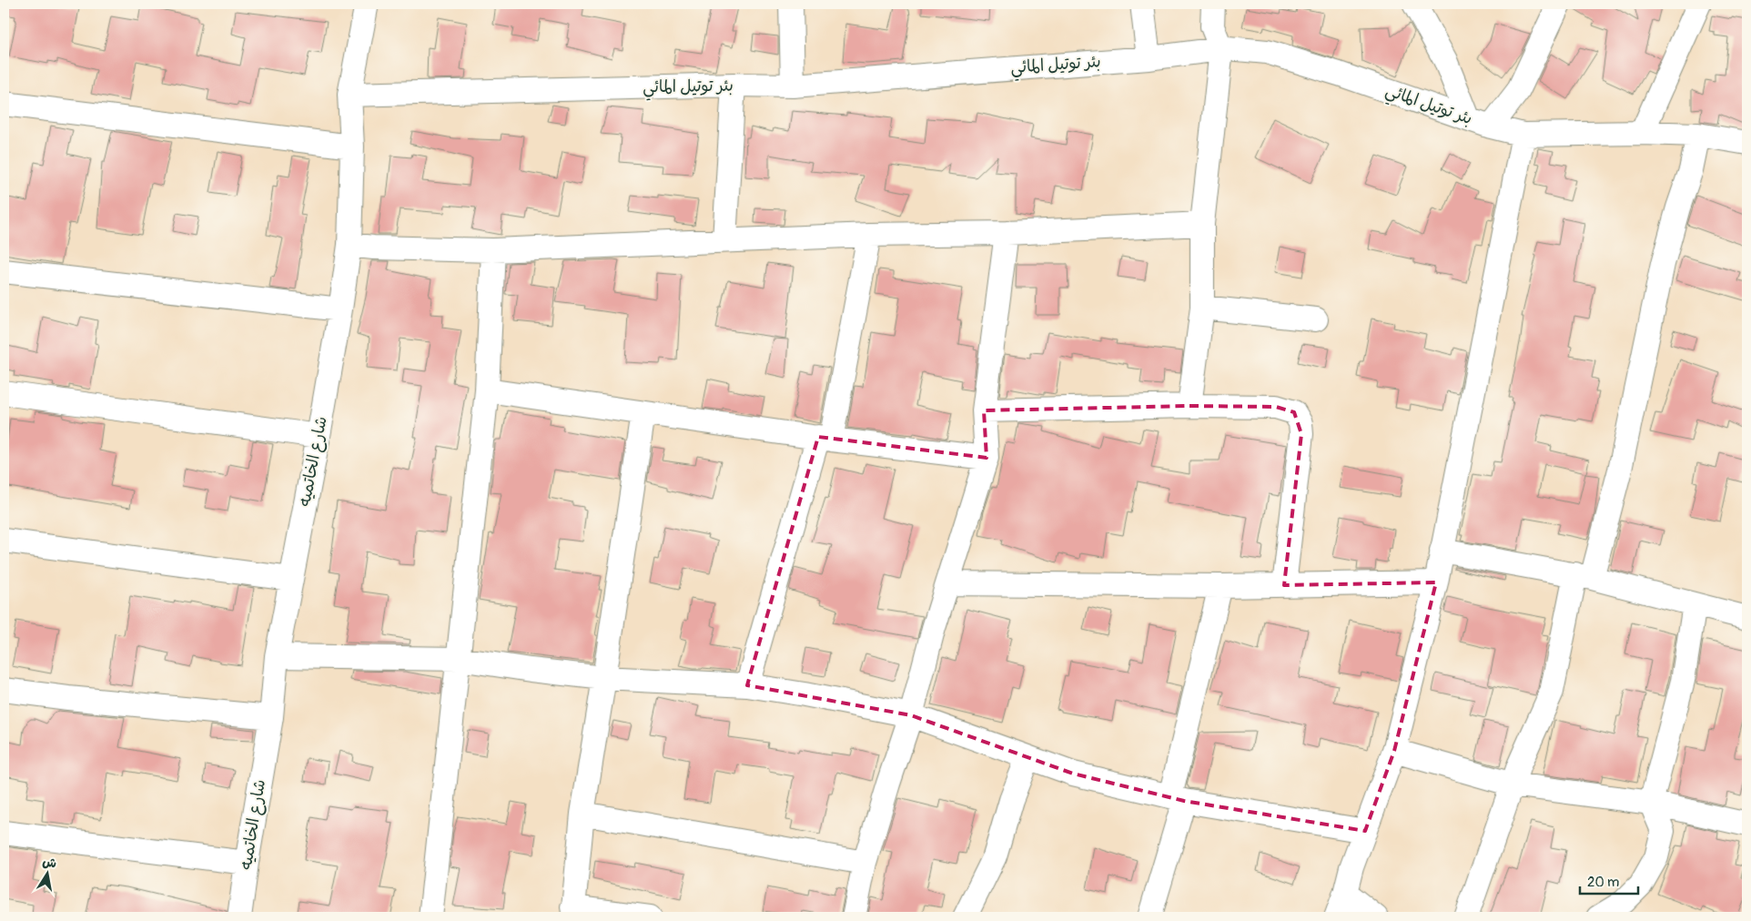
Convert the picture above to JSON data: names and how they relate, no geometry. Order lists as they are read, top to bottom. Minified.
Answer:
{"streets":{"street":["بئر توتيل المائي","شارع الخاتميه"]},"crossings":[["بئر توتيل المائي","شارع الخاتميه"]],"scale_bar":"20 m","north":"top"}
